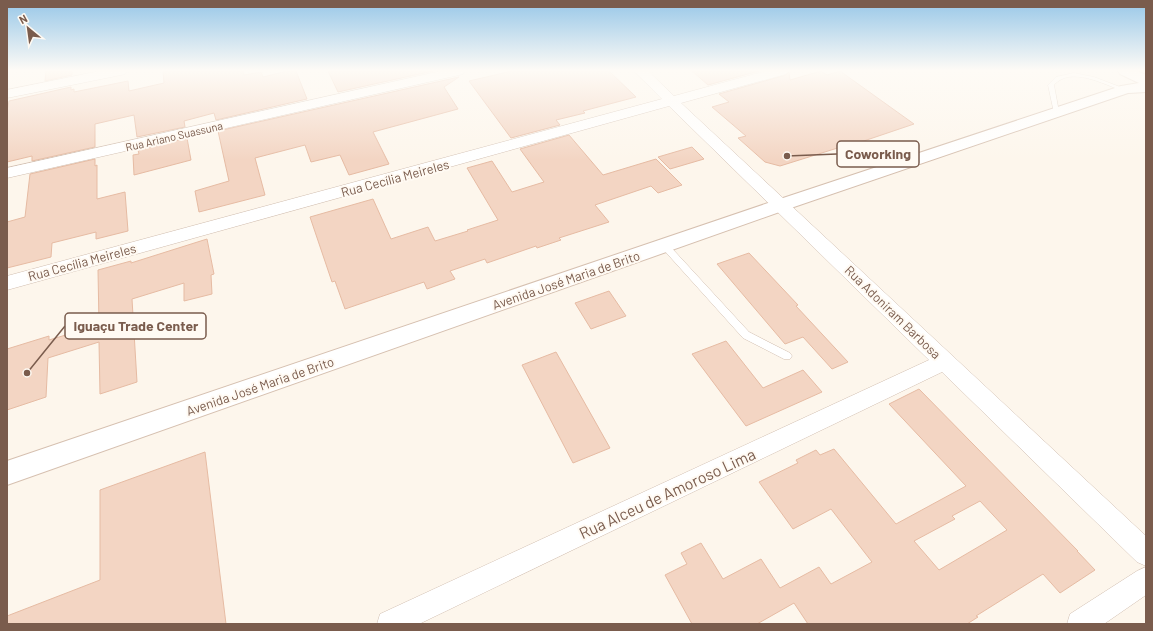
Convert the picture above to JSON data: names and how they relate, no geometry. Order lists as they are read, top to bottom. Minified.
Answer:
{"streets":{"main road":["Avenida José Maria de Brito"],"street":["Rua Ariano Suassuna","Rua Cecília Meireles","Rua Adoniram Barbosa","Rua Alceu de Amoroso Lima"]},"crossings":[["Rua Cecília Meireles","Rua Adoniram Barbosa"],["Avenida José Maria de Brito","Rua Adoniram Barbosa"],["Rua Adoniram Barbosa","Rua Alceu de Amoroso Lima"]],"places":["Coworking","Iguaçu Trade Center"],"north":"top left"}
